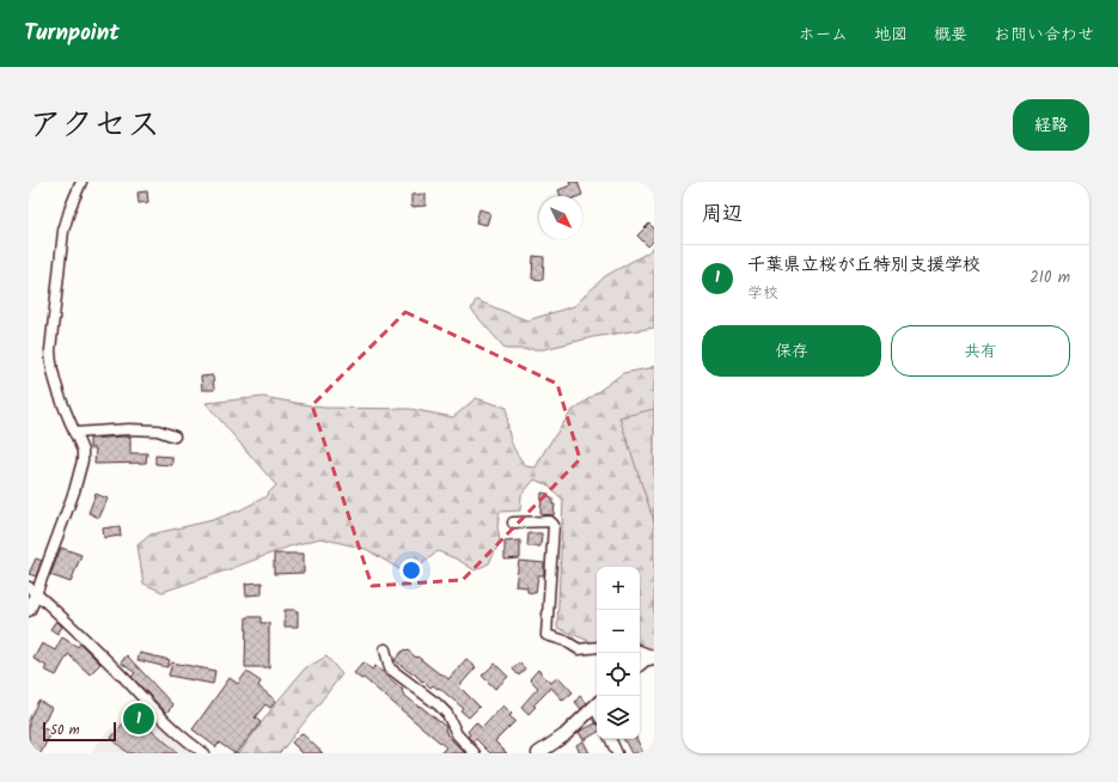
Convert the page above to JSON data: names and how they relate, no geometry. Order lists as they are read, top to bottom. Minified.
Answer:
{"scale_bar":"50 m","north":"bottom right","page":{"header":"Turnpoint","nav":["ホーム","地図","概要","お問い合わせ"],"title":"アクセス","buttons":["経路",["保存","共有"]],"heading":"周辺","list":[{"mark":"1","name":"千葉県立桜が丘特別支援学校","note":"学校","value":"210 m"}],"map_buttons":["+","−"],"pins":"1","scale":"50 m"}}
